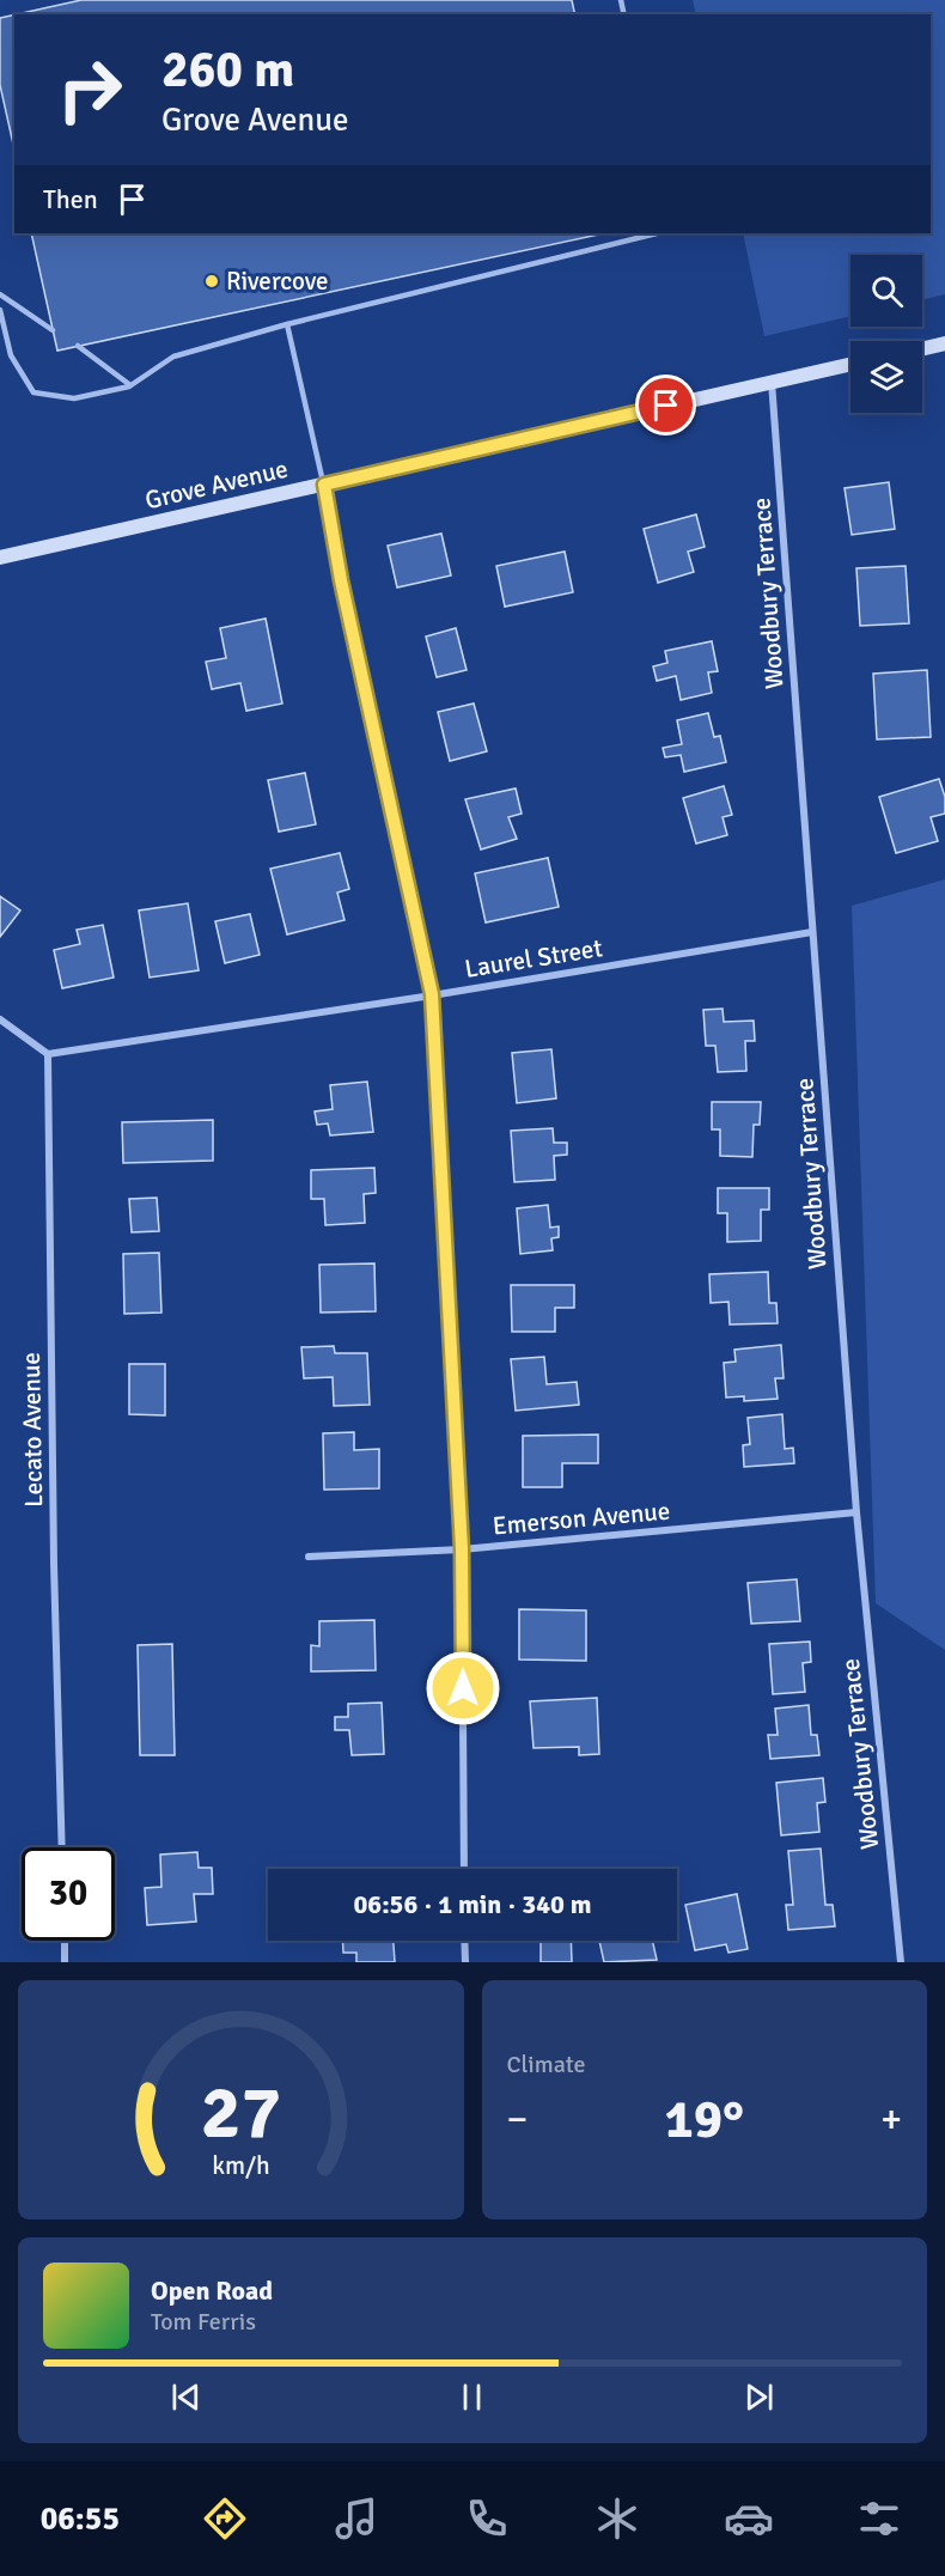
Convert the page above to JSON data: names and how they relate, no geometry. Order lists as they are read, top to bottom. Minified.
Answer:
{"streets":{"main road":["Grove Avenue"],"street":["Woodbury Terrace","Laurel Street","Lecato Avenue","Emerson Avenue"]},"crossings":[["Grove Avenue","Woodbury Terrace"],["Woodbury Terrace","Laurel Street"],["Woodbury Terrace","Emerson Avenue"],["Laurel Street","Lecato Avenue"]],"places":["Rivercove"],"page":{"turn":["260 m","Grove Avenue"],"then":"Then","limit":"30","trip":"06:56 · 1 min · 340 m","tile":"Climate","heat":["−","19°","+"],"song":["Open Road","Tom Ferris"],"tabs":"06:55","gauge":["27","km/h"]}}
